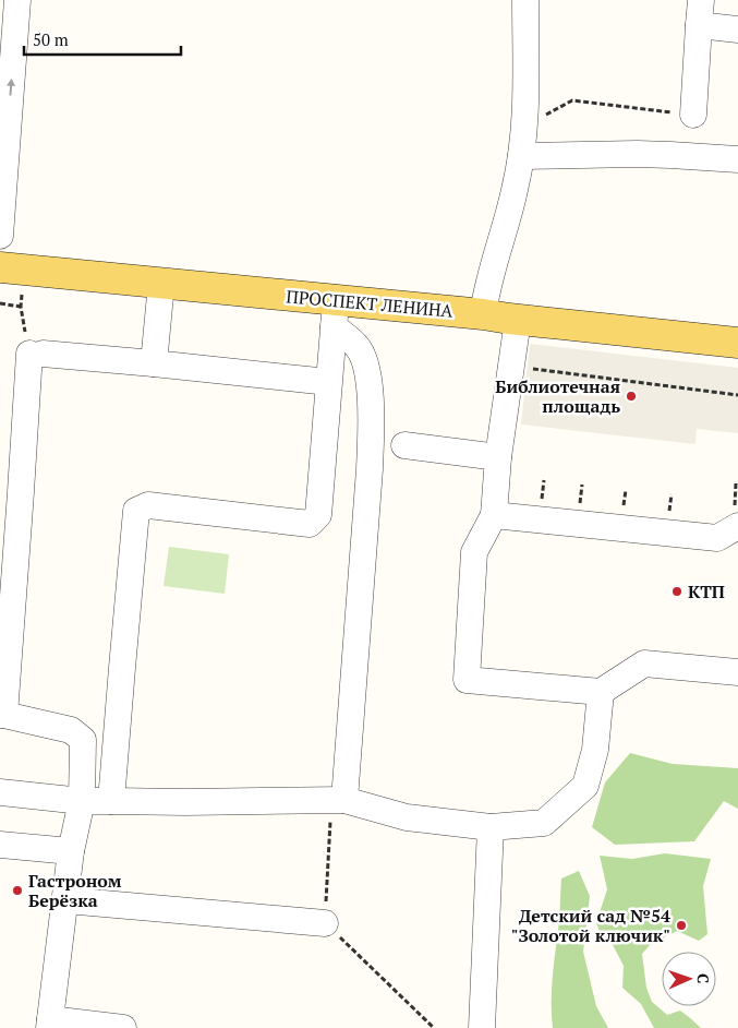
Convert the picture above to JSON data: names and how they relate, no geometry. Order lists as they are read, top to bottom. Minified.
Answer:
{"streets":{"main road":["ПРОСПЕКТ ЛЕНИНА"]},"places":["Библиотечная площадь","КТП","Гастроном Берёзка","Детский сад №54 \"Золотой ключик\""],"scale_bar":"50 m","north":"right"}
